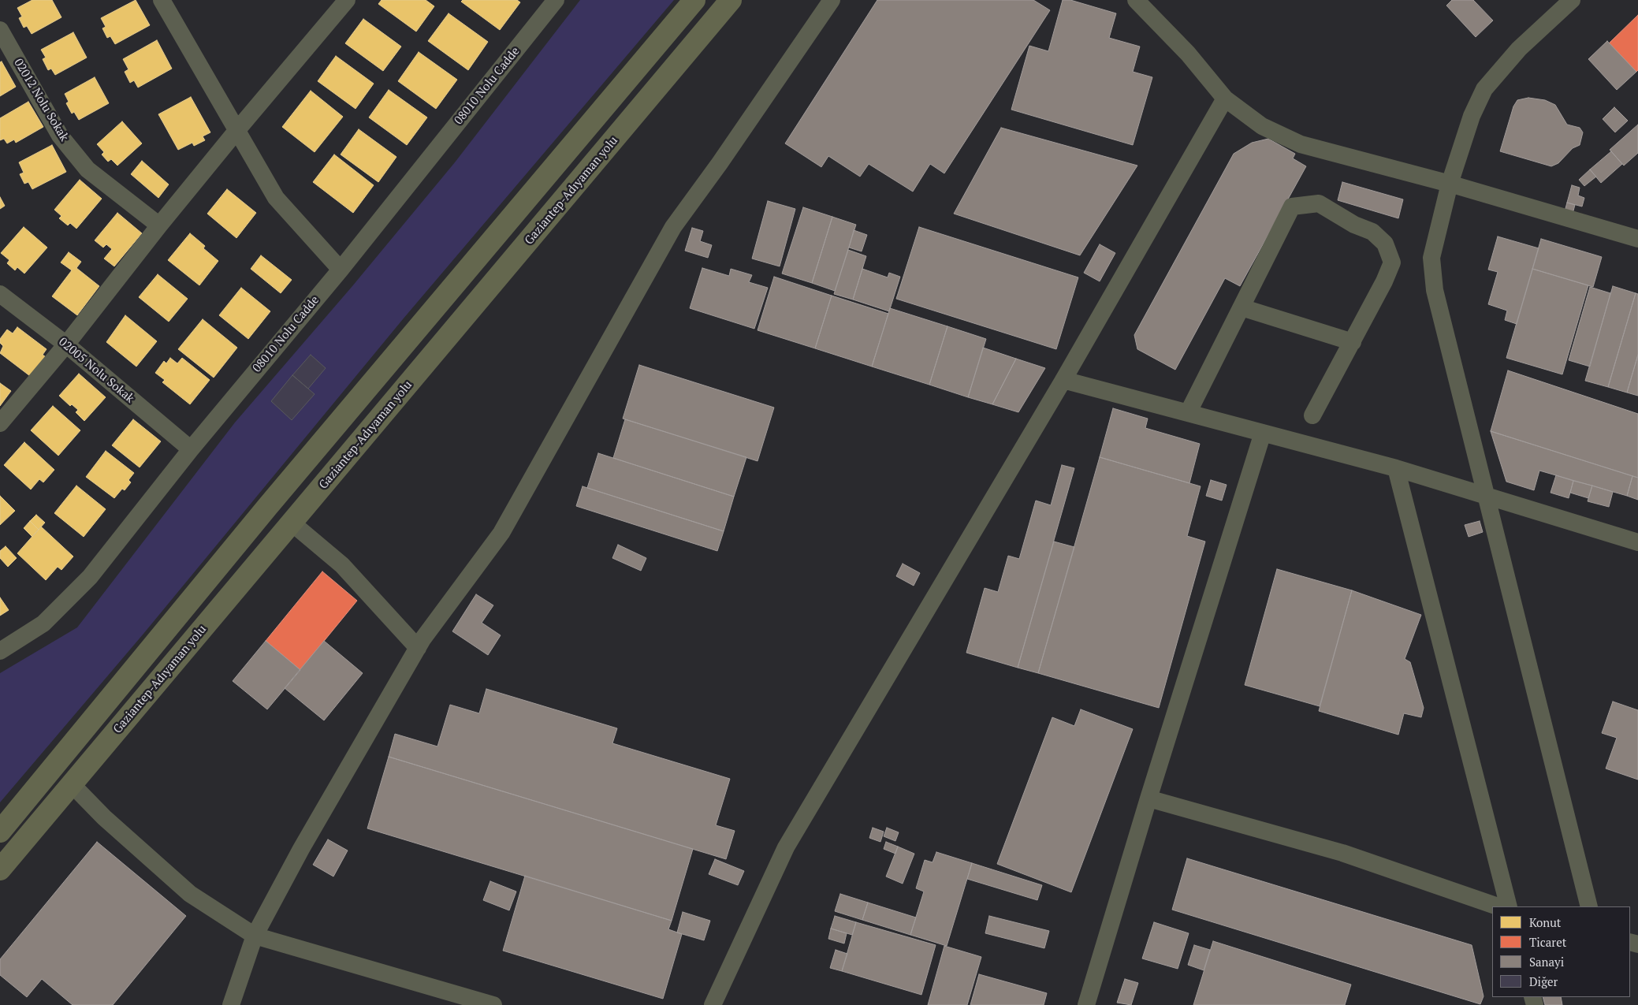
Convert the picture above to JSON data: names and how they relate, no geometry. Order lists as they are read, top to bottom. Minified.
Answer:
{"streets":{"highway":["Gaziantep-Adıyaman yolu"],"street":["08010 Nolu Cadde","02012 Nolu Sokak","02005 Nolu Sokak"]},"crossings":[["08010 Nolu Cadde","02005 Nolu Sokak"]],"legend":["Konut","Ticaret","Sanayi","Diğer"]}
